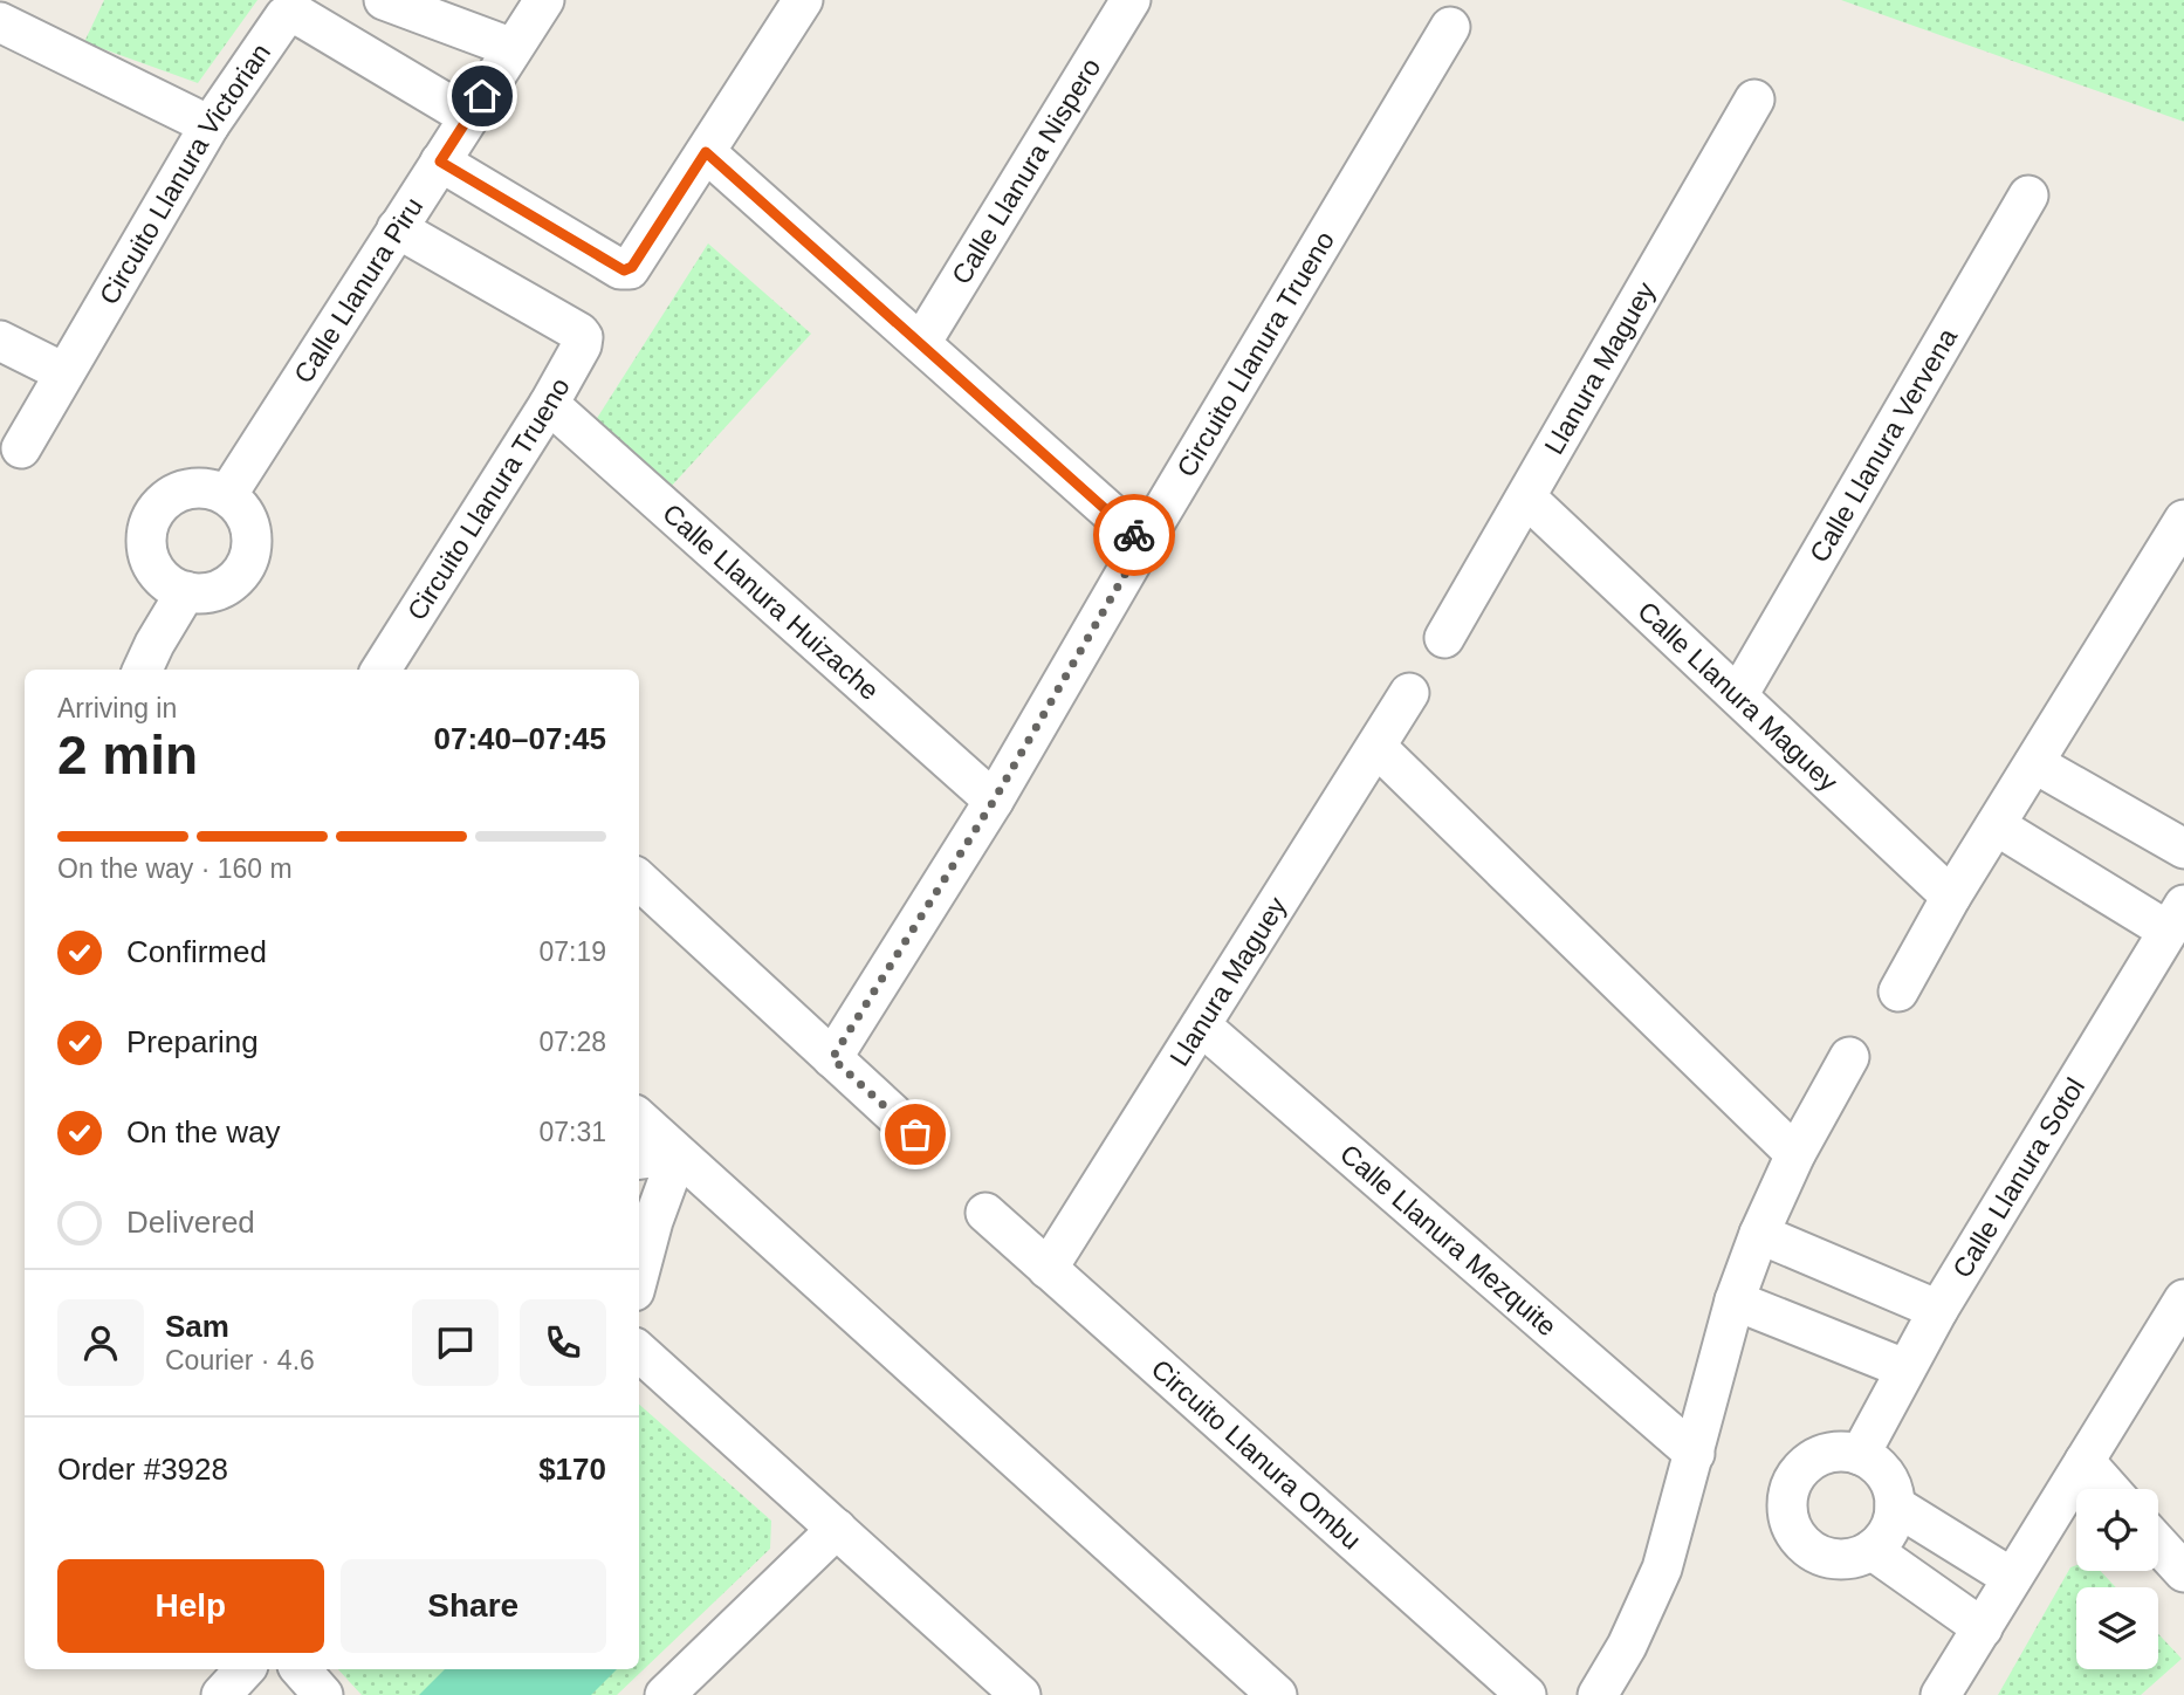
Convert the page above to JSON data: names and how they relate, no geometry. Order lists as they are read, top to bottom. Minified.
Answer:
{"streets":{"street":["Calle Llanura Nispero","Circuito Llanura Victorian","Calle Llanura Piru","Circuito Llanura Trueno","Llanura Maguey","Calle Llanura Vervena","Calle Llanura Huizache","Calle Llanura Maguey","Calle Llanura Sotol","Calle Llanura Mezquite","Circuito Llanura Ombu"]},"crossings":[["Circuito Llanura Victorian","Calle Llanura Piru"],["Calle Llanura Piru","Circuito Llanura Trueno"],["Circuito Llanura Trueno","Calle Llanura Huizache"],["Llanura Maguey","Calle Llanura Maguey"],["Llanura Maguey","Calle Llanura Mezquite"],["Llanura Maguey","Circuito Llanura Ombu"],["Calle Llanura Vervena","Calle Llanura Maguey"]],"page":{"heading":["2 min","Arriving in","07:40–07:45"],"panel":["Sam","Courier · 4.6","Order #3928","$170"],"bar":"On the way · 160 m","list":[["Confirmed","07:19"],["Preparing","07:28"],["On the way","07:31"],"Delivered"],"buttons":["Help","Share"]}}
